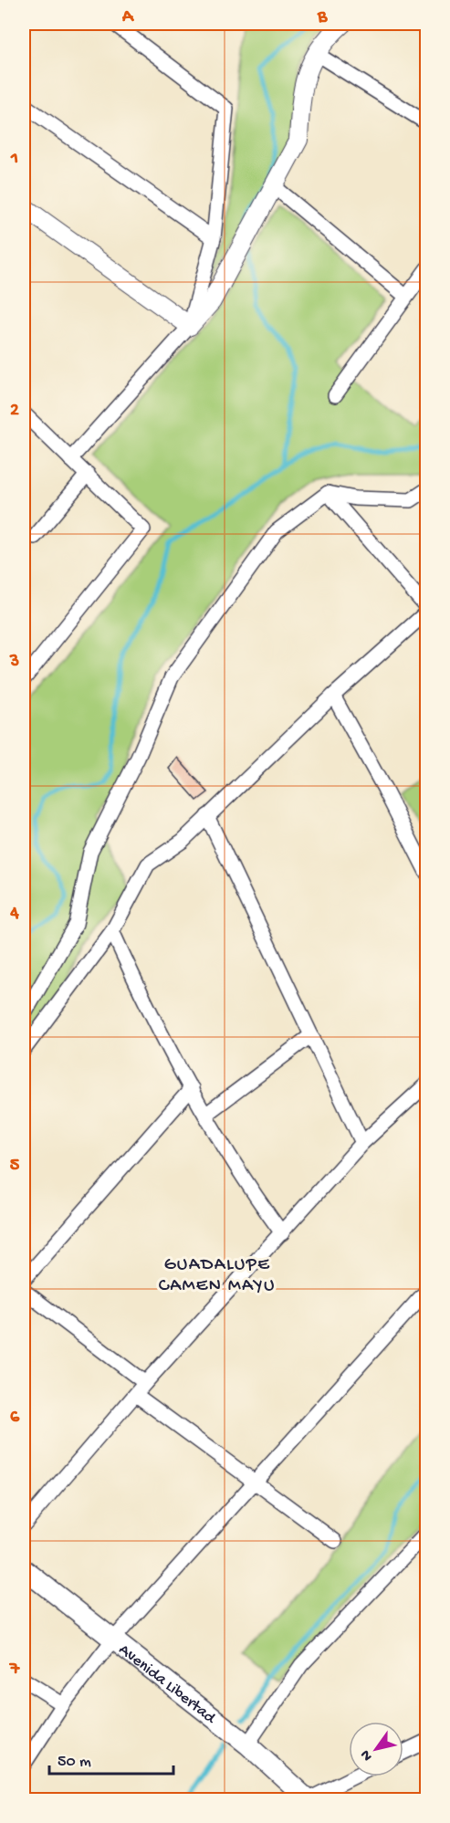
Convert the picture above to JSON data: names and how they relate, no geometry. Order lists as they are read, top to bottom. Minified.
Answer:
{"streets":{"main road":["Avenida Libertad"]},"districts":["GUADALUPE CAMEN MAYU"],"scale_bar":"50 m","north":"bottom left","grid":{"columns":["A","B"],"rows":["1","2","3","4","5","6","7"]}}
